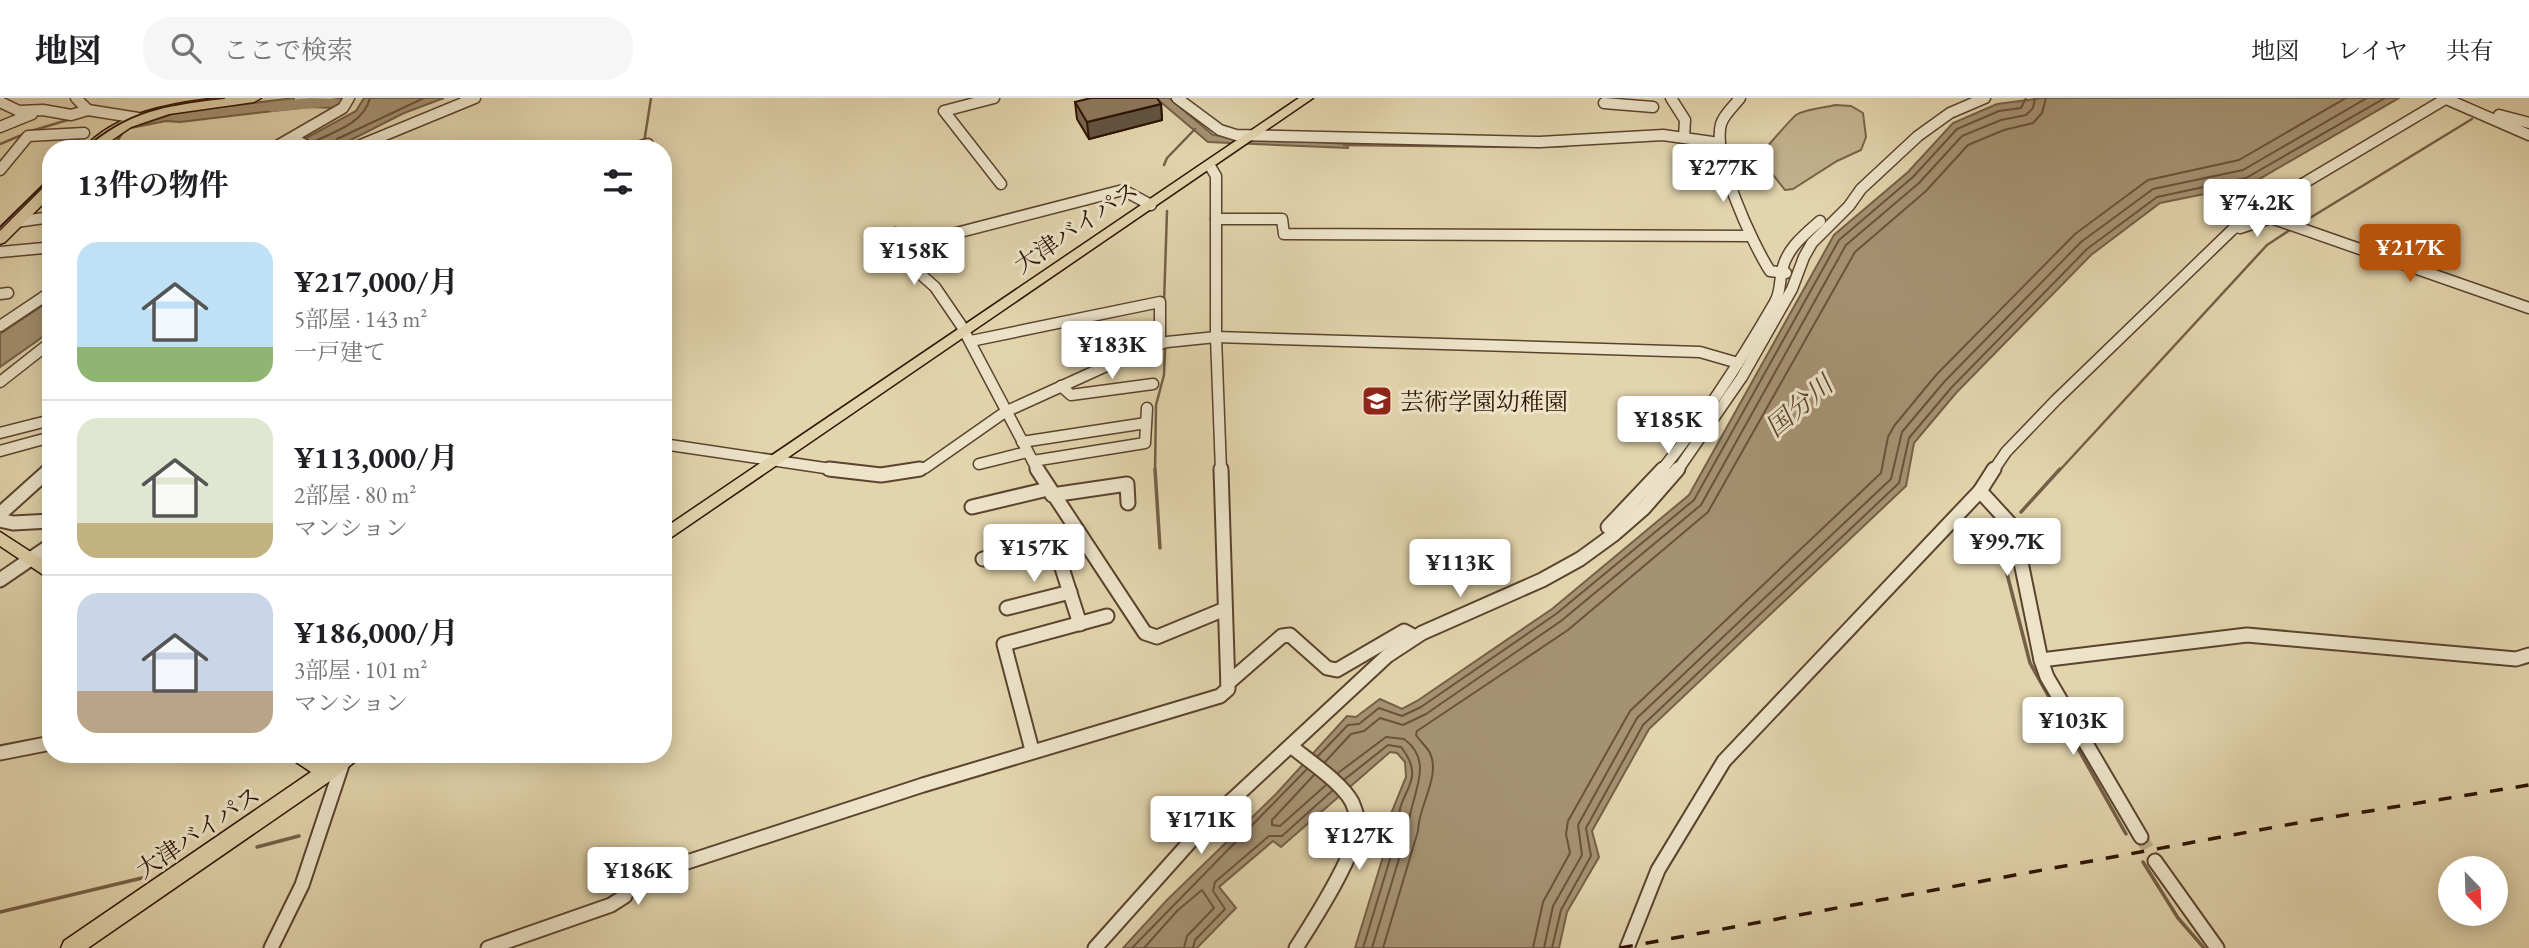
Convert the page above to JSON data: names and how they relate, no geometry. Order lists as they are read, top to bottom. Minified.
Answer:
{"streets":{"main road":["大津バイパス"]},"water":["国分川"],"places":{"school or university":["芸術学園幼稚園"]},"north":"bottom right","page":{"header":"地図","search":"ここで検索","nav":["地図","レイヤ","共有"],"heading":"13件の物件","price":["¥277K","¥74.2K","¥217K","¥158K","¥183K","¥185K","¥99.7K","¥157K","¥113K","¥103K","¥171K","¥127K","¥186K"],"list":[{"name":"¥217,000/月","note":"5部屋 · 143 m² · 一戸建て"},{"name":"¥113,000/月","note":"2部屋 · 80 m² · マンション"},{"name":"¥186,000/月","note":"3部屋 · 101 m² · マンション"}]}}
